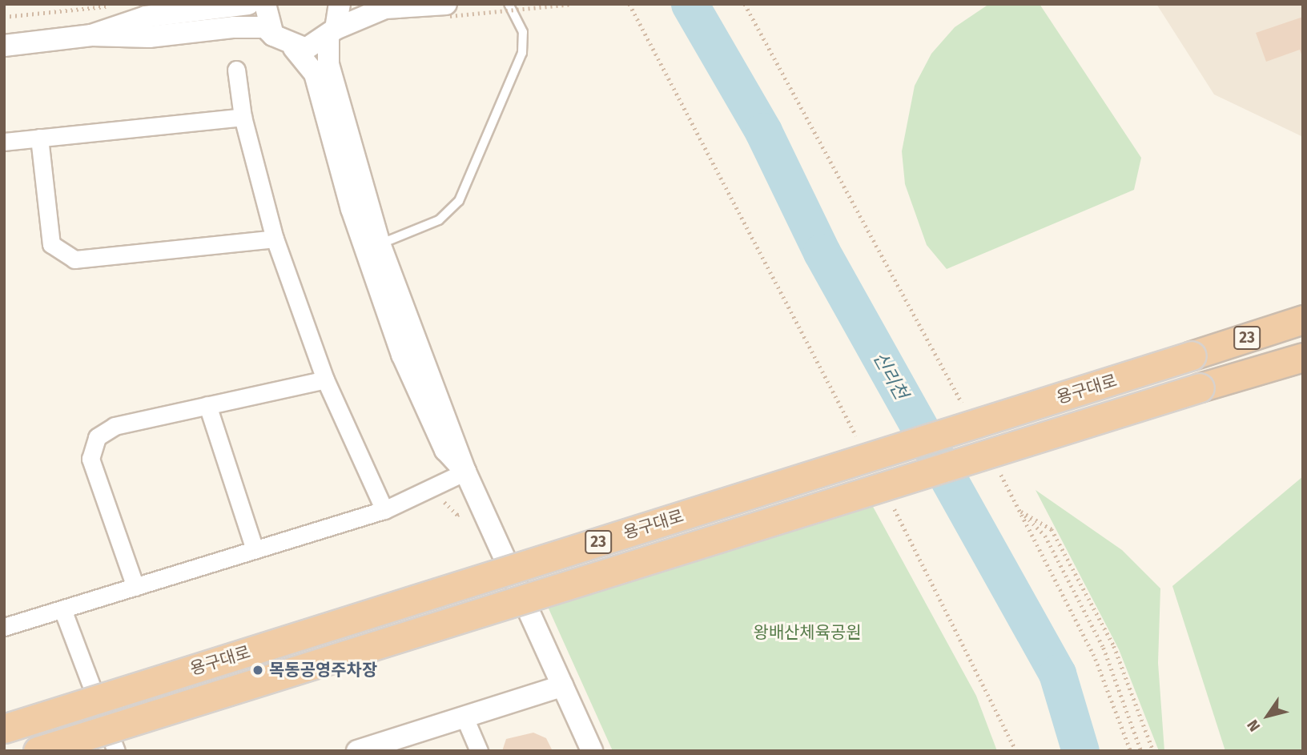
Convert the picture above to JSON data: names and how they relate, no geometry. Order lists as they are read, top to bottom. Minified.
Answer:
{"streets":{"highway":["23","용구대로"]},"water":["신리천"],"parks":["왕배산체육공원"],"places":["목동공영주차장"],"north":"bottom left"}
